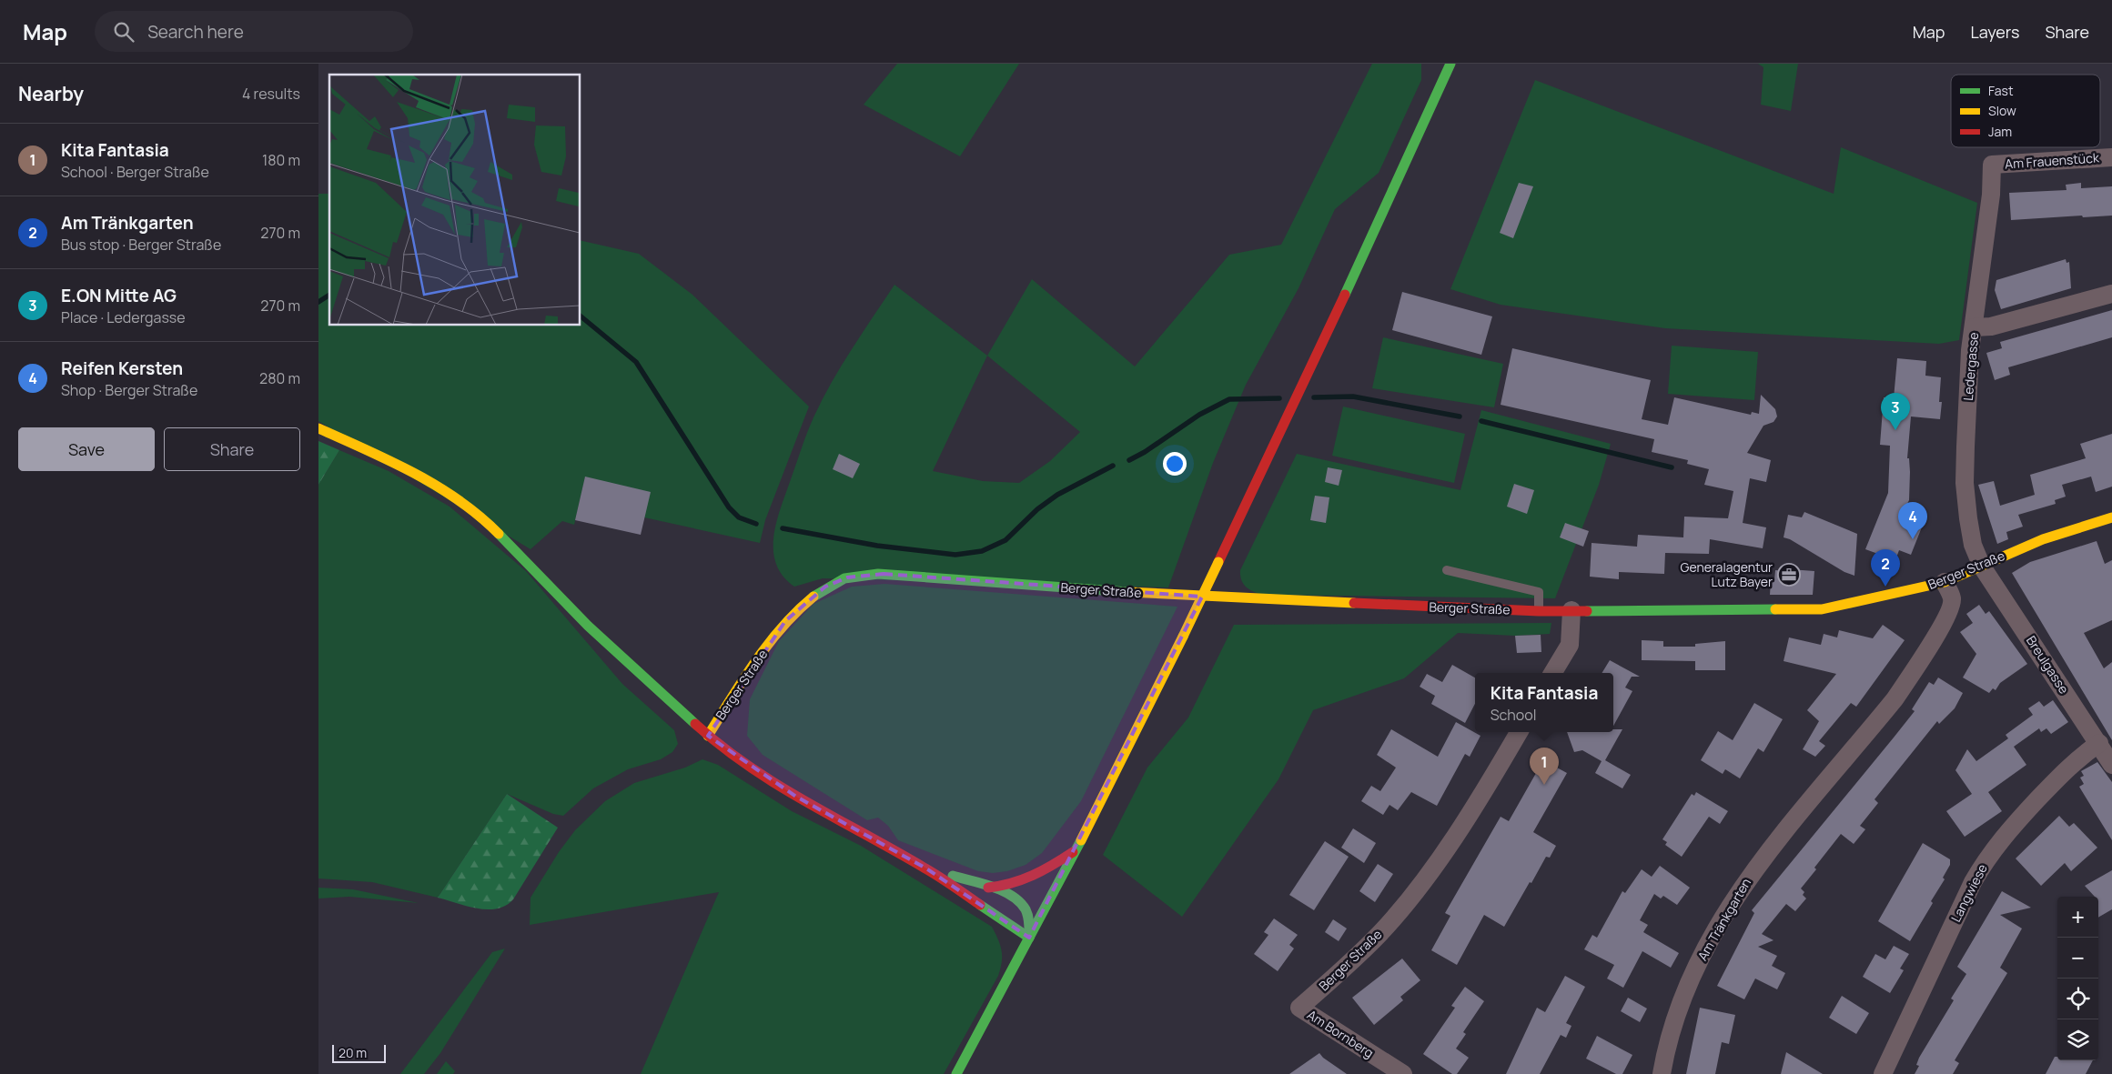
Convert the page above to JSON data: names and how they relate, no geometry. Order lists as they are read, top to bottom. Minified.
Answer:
{"streets":{"main road":["Berger Straße"],"street":["Am Frauenstück","Ledergasse","Breulgasse","Langwiese","Am Tränkgarten","Am Bornberg"]},"crossings":[["Am Frauenstück","Ledergasse"],["Ledergasse","Berger Straße"],["Ledergasse","Breulgasse"],["Berger Straße","Breulgasse"],["Berger Straße","Am Tränkgarten"],["Berger Straße","Am Bornberg"],["Breulgasse","Langwiese"]],"places":{"office":["Generalagentur Lutz Bayer"]},"legend":["Fast","Slow","Jam"],"scale_bar":"20 m","page":{"header":"Map","search":"Search here","nav":["Map","Layers","Share"],"heading":["Nearby","4 results"],"list":[{"mark":"1","name":"Kita Fantasia","note":"School · Berger Straße","value":"180 m"},{"mark":"2","name":"Am Tränkgarten","note":"Bus stop · Berger Straße","value":"270 m"},{"mark":"3","name":"E.ON Mitte AG","note":"Place · Ledergasse","value":"270 m"},{"mark":"4","name":"Reifen Kersten","note":"Shop · Berger Straße","value":"280 m"}],"pins":["3","4","2","1"],"buttons":["Save","Share"],"popup":["Kita Fantasia","School"],"map_buttons":["+","−"],"scale":"20 m"}}
